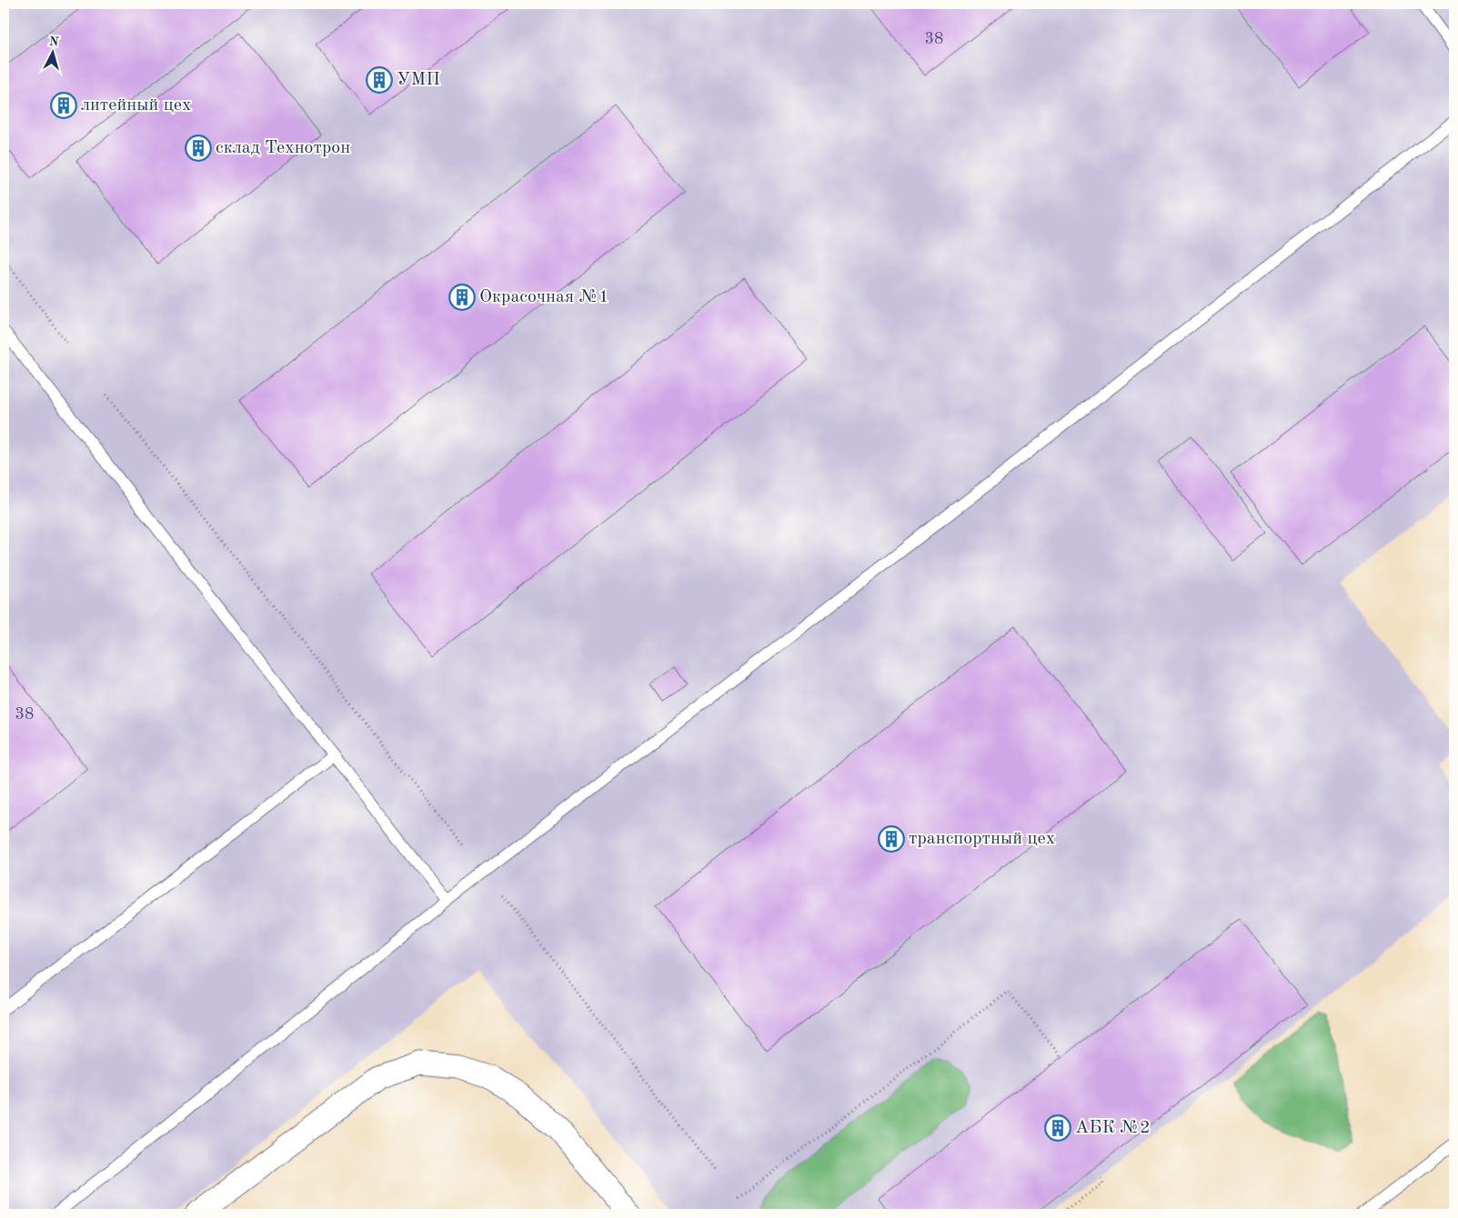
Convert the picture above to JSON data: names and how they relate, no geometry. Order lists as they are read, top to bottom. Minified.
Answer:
{"places":{"building":["УМП","литейный цех","склад Технотрон","Окрасочная №1","транспортный цех","АБК №2"]},"house_numbers":["38","38"],"north":"top"}
